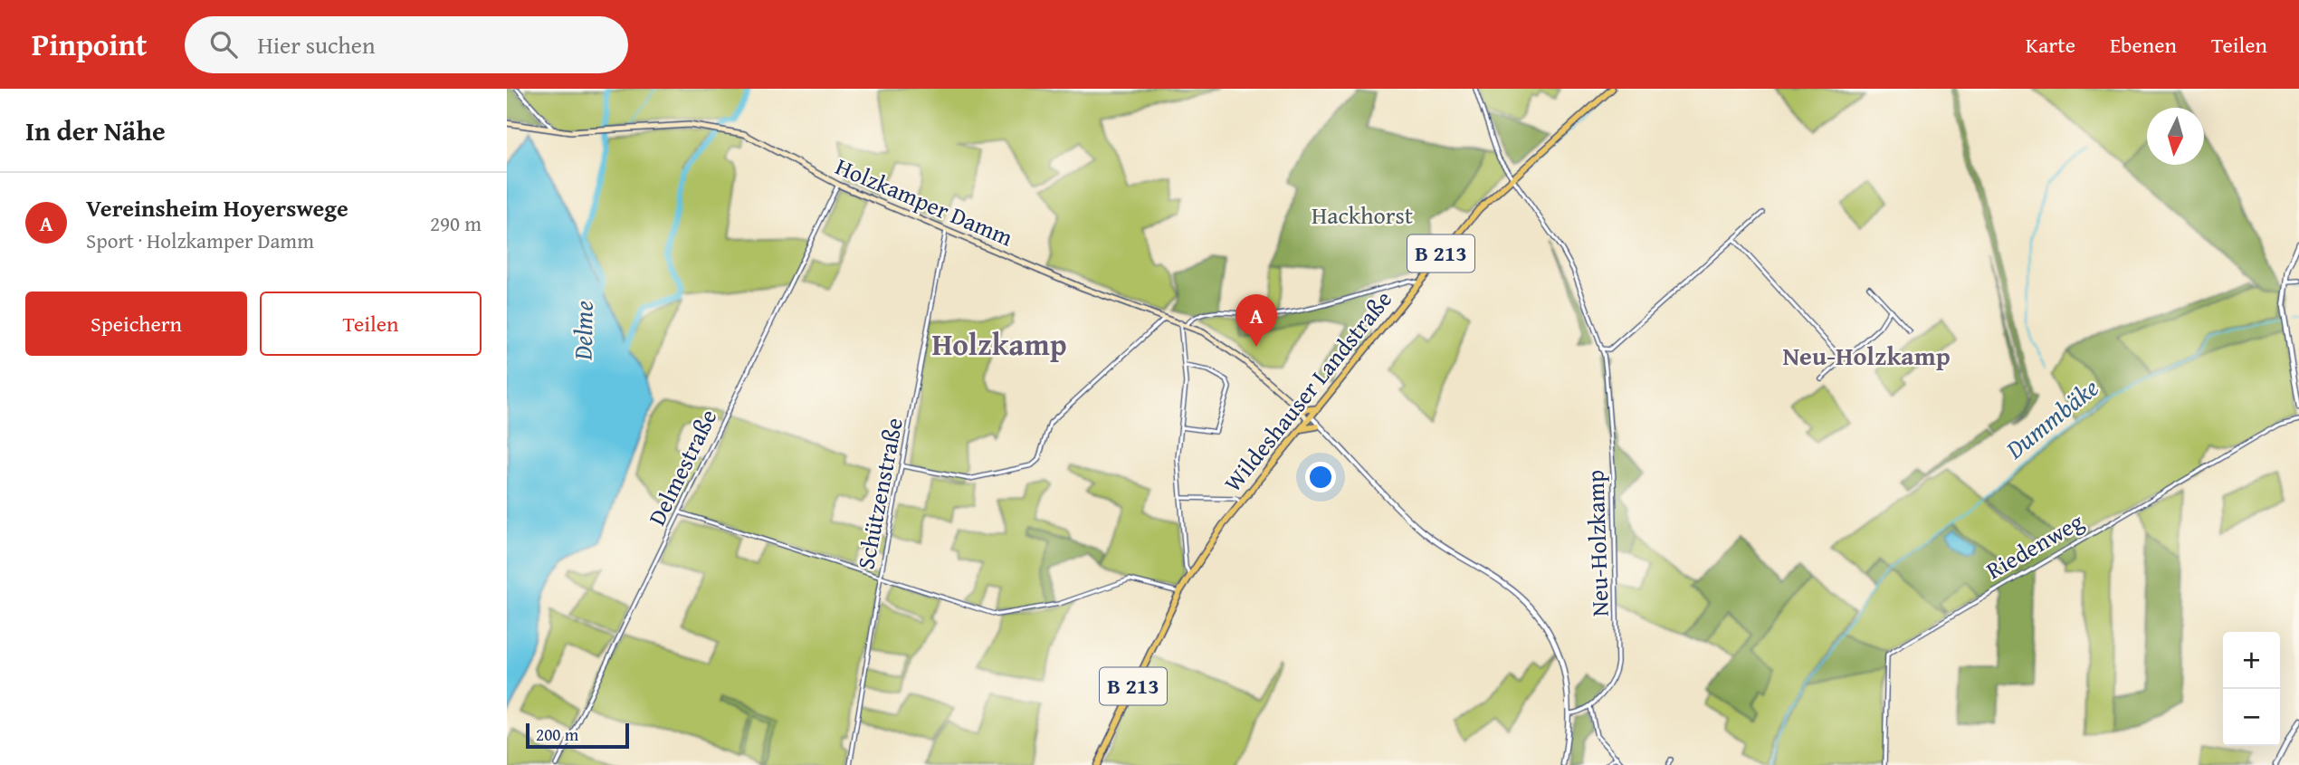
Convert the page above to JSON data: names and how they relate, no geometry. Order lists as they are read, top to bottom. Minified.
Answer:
{"streets":{"main road":["Holzkamper Damm","B 213","Wildeshauser Landstraße"],"street":["Delmestraße","Schützenstraße","Neu-Holzkamp","Riedenweg"]},"crossings":[["Holzkamper Damm","Wildeshauser Landstraße"],["Holzkamper Damm","Delmestraße"],["Holzkamper Damm","Schützenstraße"],["Wildeshauser Landstraße","Neu-Holzkamp"]],"districts":["Holzkamp","Neu-Holzkamp"],"water":["Delme","Dummbäke"],"parks":["Hackhorst"],"scale_bar":"200 m","north":"bottom","page":{"header":"Pinpoint","search":"Hier suchen","nav":["Karte","Ebenen","Teilen"],"heading":"In der Nähe","list":[{"mark":"A","name":"Vereinsheim Hoyerswege","note":"Sport · Holzkamper Damm","value":"290 m"}],"buttons":["Speichern","Teilen"],"pins":"A","map_buttons":["+","−"],"scale":"200 m"}}
